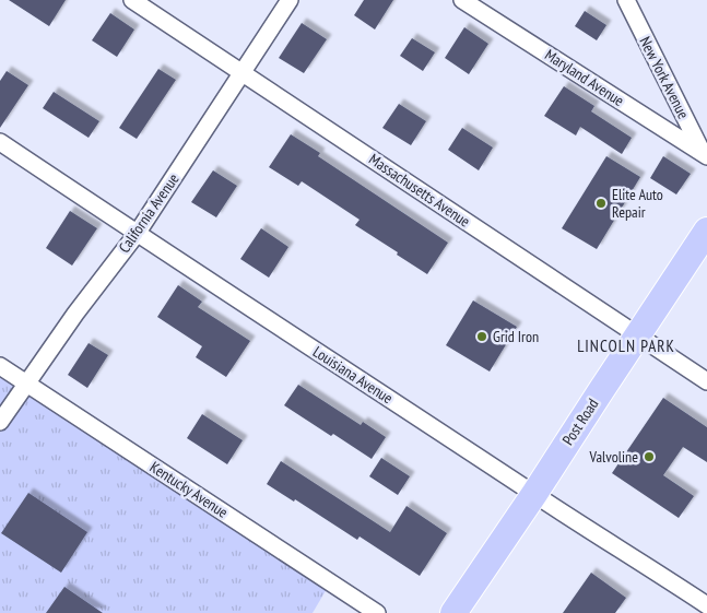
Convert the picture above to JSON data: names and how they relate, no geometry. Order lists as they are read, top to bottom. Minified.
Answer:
{"streets":{"main road":["Post Road"],"street":["Maryland Avenue","New York Avenue","Massachusetts Avenue","California Avenue","Louisiana Avenue","Kentucky Avenue"]},"crossings":[["Maryland Avenue","New York Avenue"],["Massachusetts Avenue","California Avenue"],["Massachusetts Avenue","Post Road"],["California Avenue","Louisiana Avenue"],["California Avenue","Kentucky Avenue"],["Louisiana Avenue","Post Road"]],"districts":["LINCOLN PARK"],"places":["Elite Auto Repair","Grid Iron","Valvoline"]}
